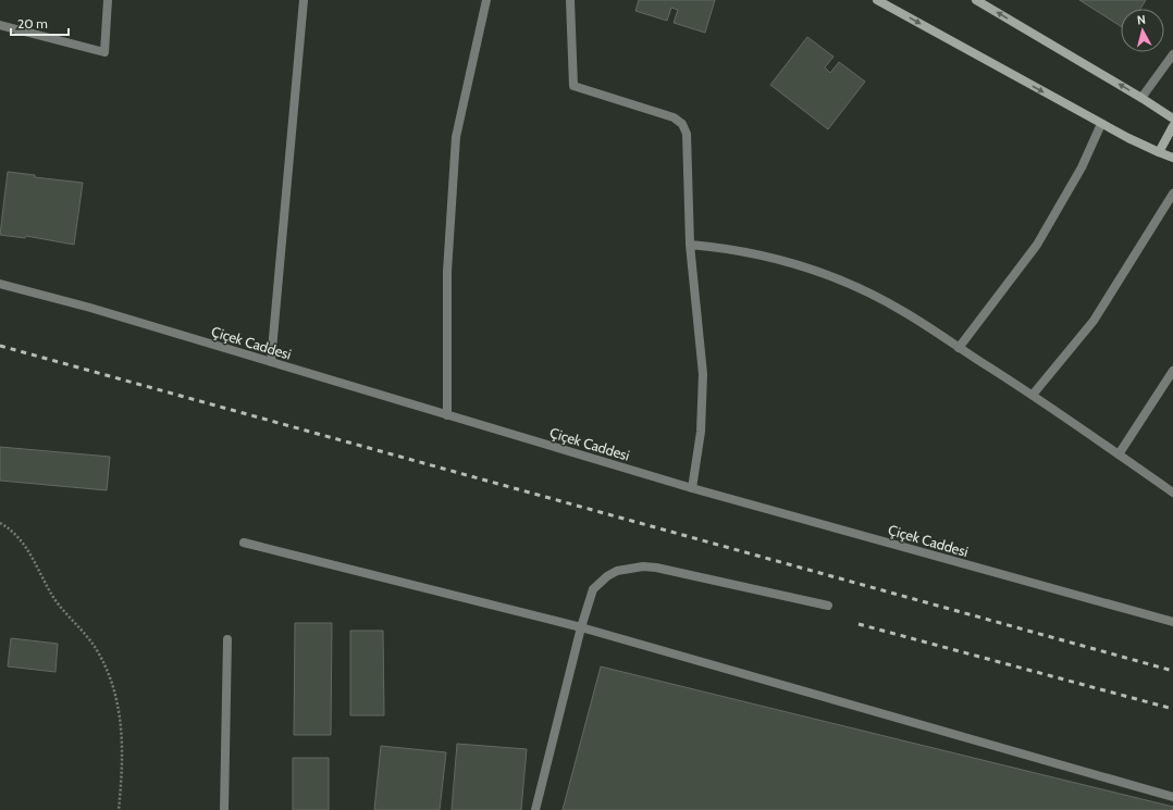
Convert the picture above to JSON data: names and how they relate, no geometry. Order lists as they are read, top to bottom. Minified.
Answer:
{"streets":{"street":["Çiçek Caddesi"]},"scale_bar":"20 m","north":"top"}
